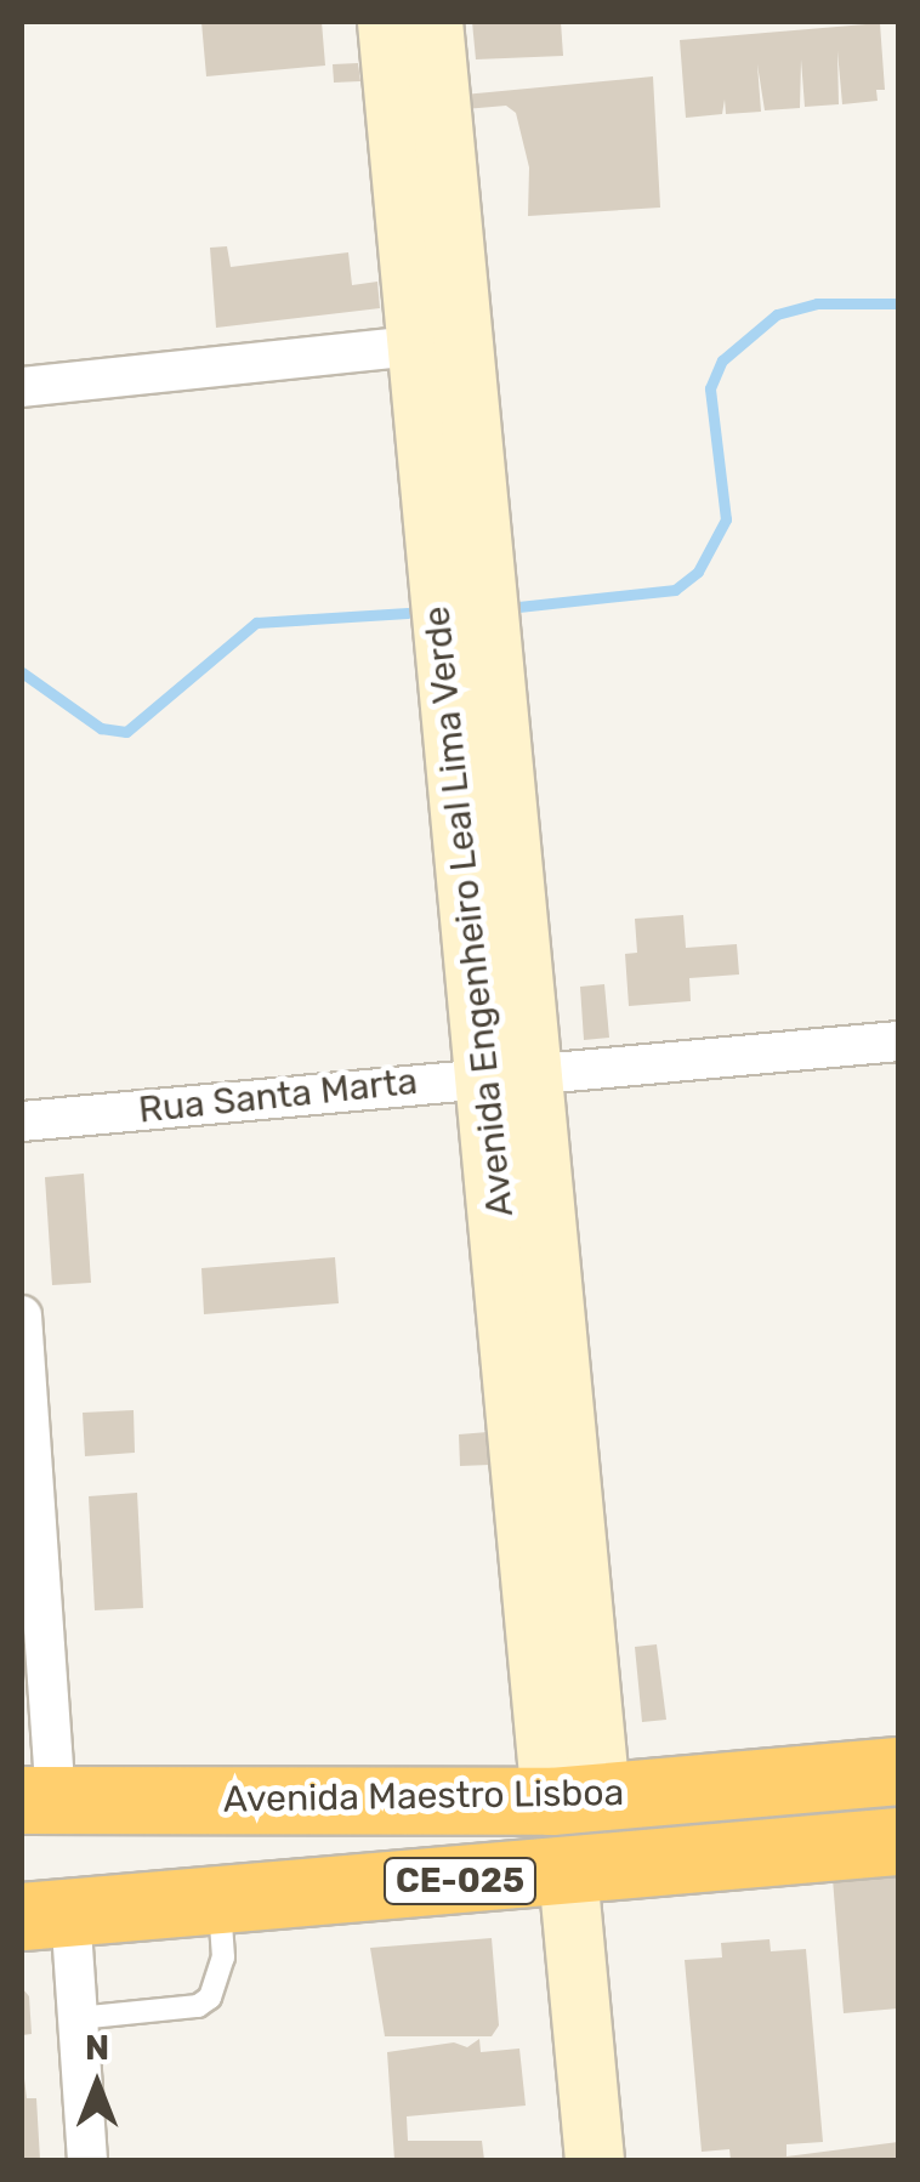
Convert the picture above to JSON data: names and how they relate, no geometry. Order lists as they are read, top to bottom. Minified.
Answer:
{"streets":{"highway":["Avenida Maestro Lisboa","CE-025"],"main road":["Avenida Engenheiro Leal Lima Verde"],"street":["Rua Santa Marta"]},"crossings":[["Avenida Engenheiro Leal Lima Verde","Rua Santa Marta"],["Avenida Engenheiro Leal Lima Verde","Avenida Maestro Lisboa"]],"north":"top"}
